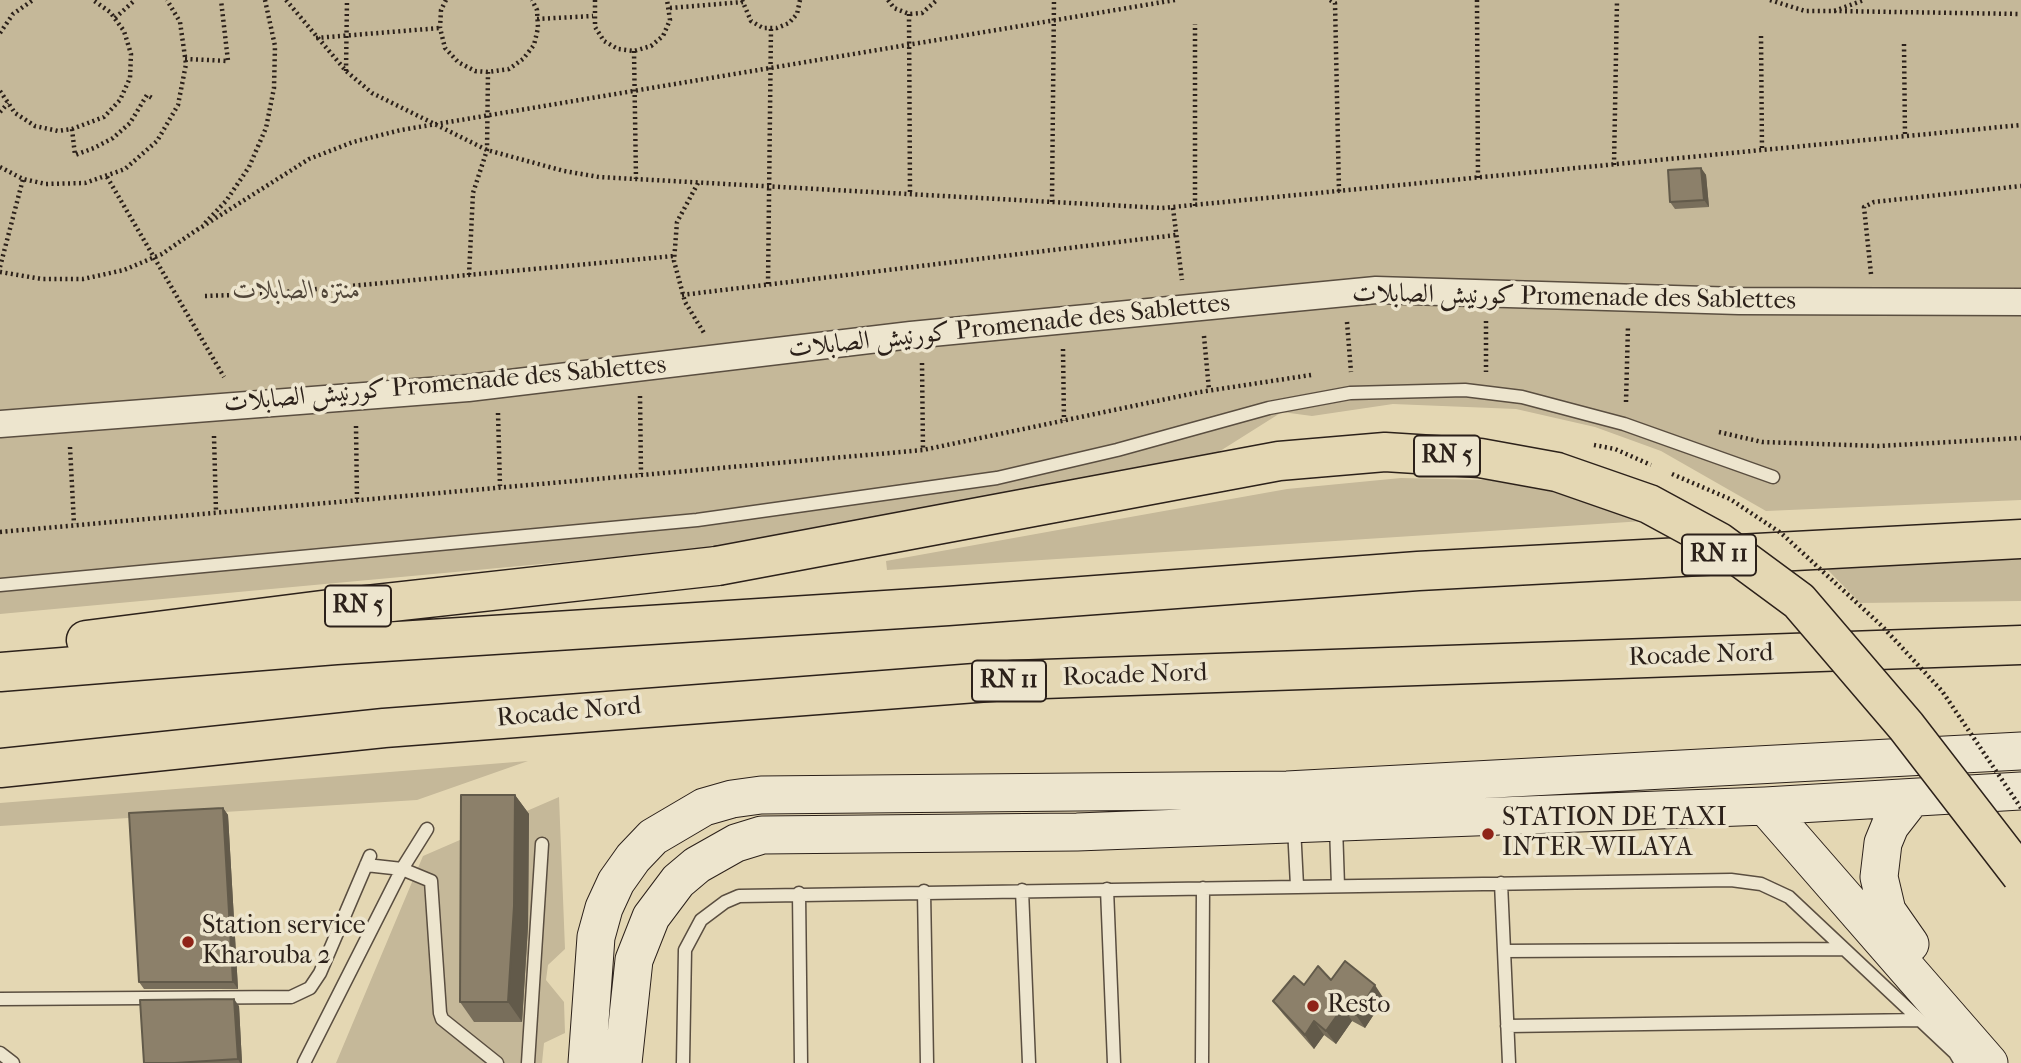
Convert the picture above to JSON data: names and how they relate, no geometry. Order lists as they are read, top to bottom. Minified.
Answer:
{"streets":{"highway":["RN 5","RN 11","Rocade Nord"],"street":["كورنيش الصابلات Promenade des Sablettes"]},"parks":["منتزه الصابلات"],"places":["STATION DE TAXI INTER-WILAYA","Station service Kharouba 2","Resto"]}
